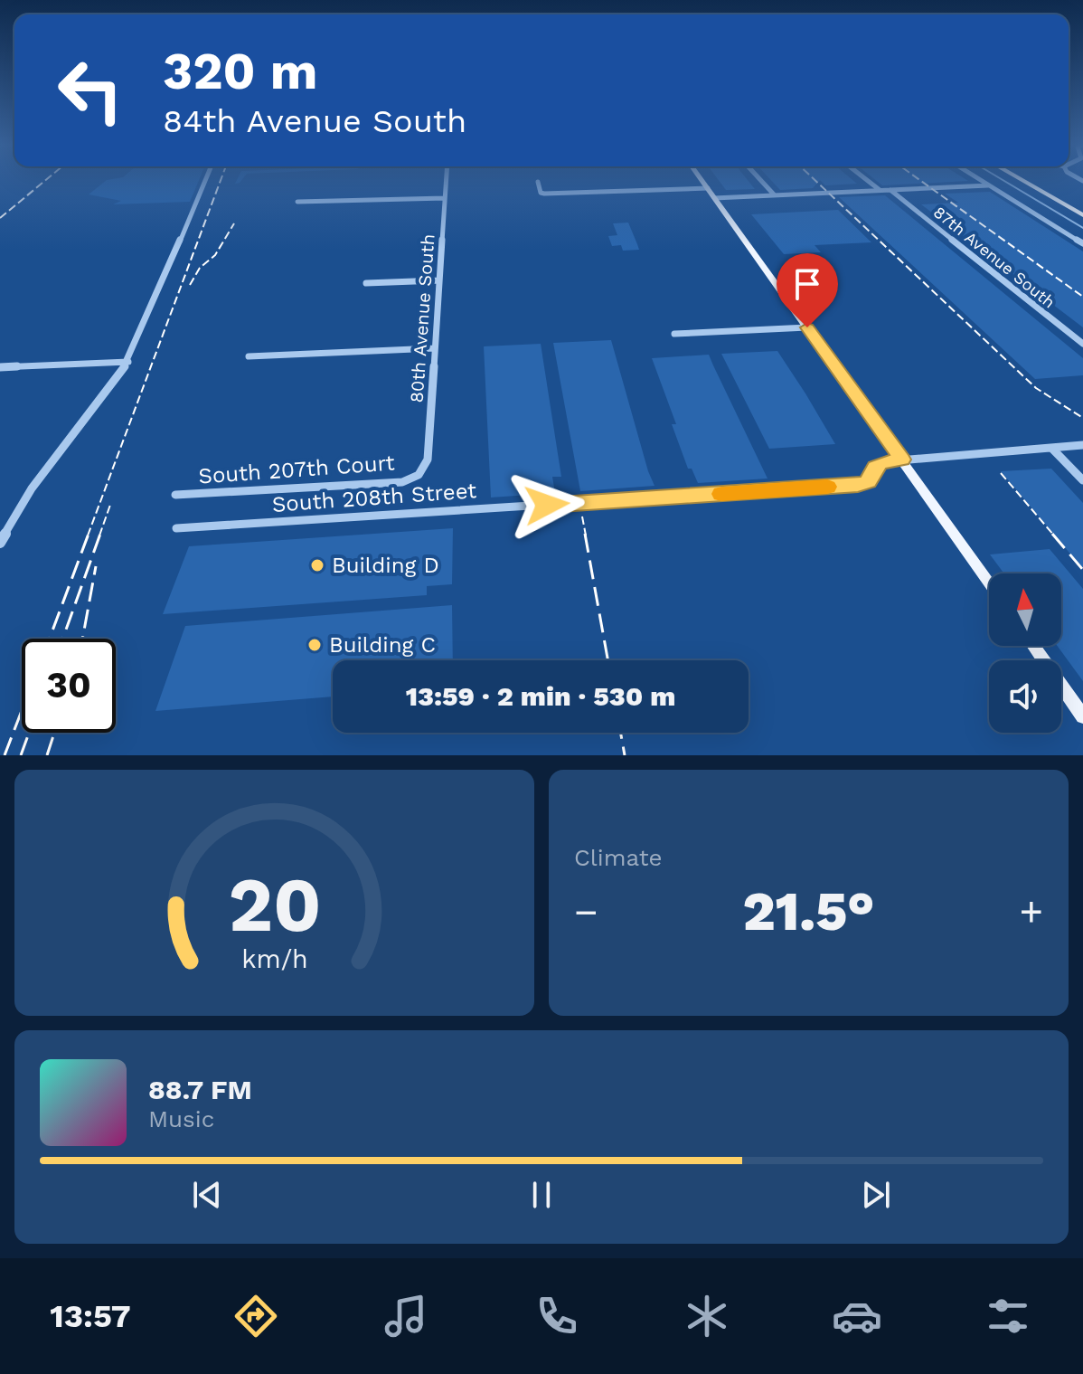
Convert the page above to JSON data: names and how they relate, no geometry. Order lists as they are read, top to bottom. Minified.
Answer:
{"streets":{"street":["87th Avenue South","80th Avenue South","South 207th Court","South 208th Street"]},"crossings":[["80th Avenue South","South 207th Court"]],"places":["Building D","Building C"],"north":"top","page":{"turn":["320 m","84th Avenue South"],"limit":"30","trip":"13:59 · 2 min · 530 m","tile":"Climate","heat":["−","21.5°","+"],"song":["88.7 FM","Music"],"tabs":"13:57","gauge":["20","km/h"]}}
